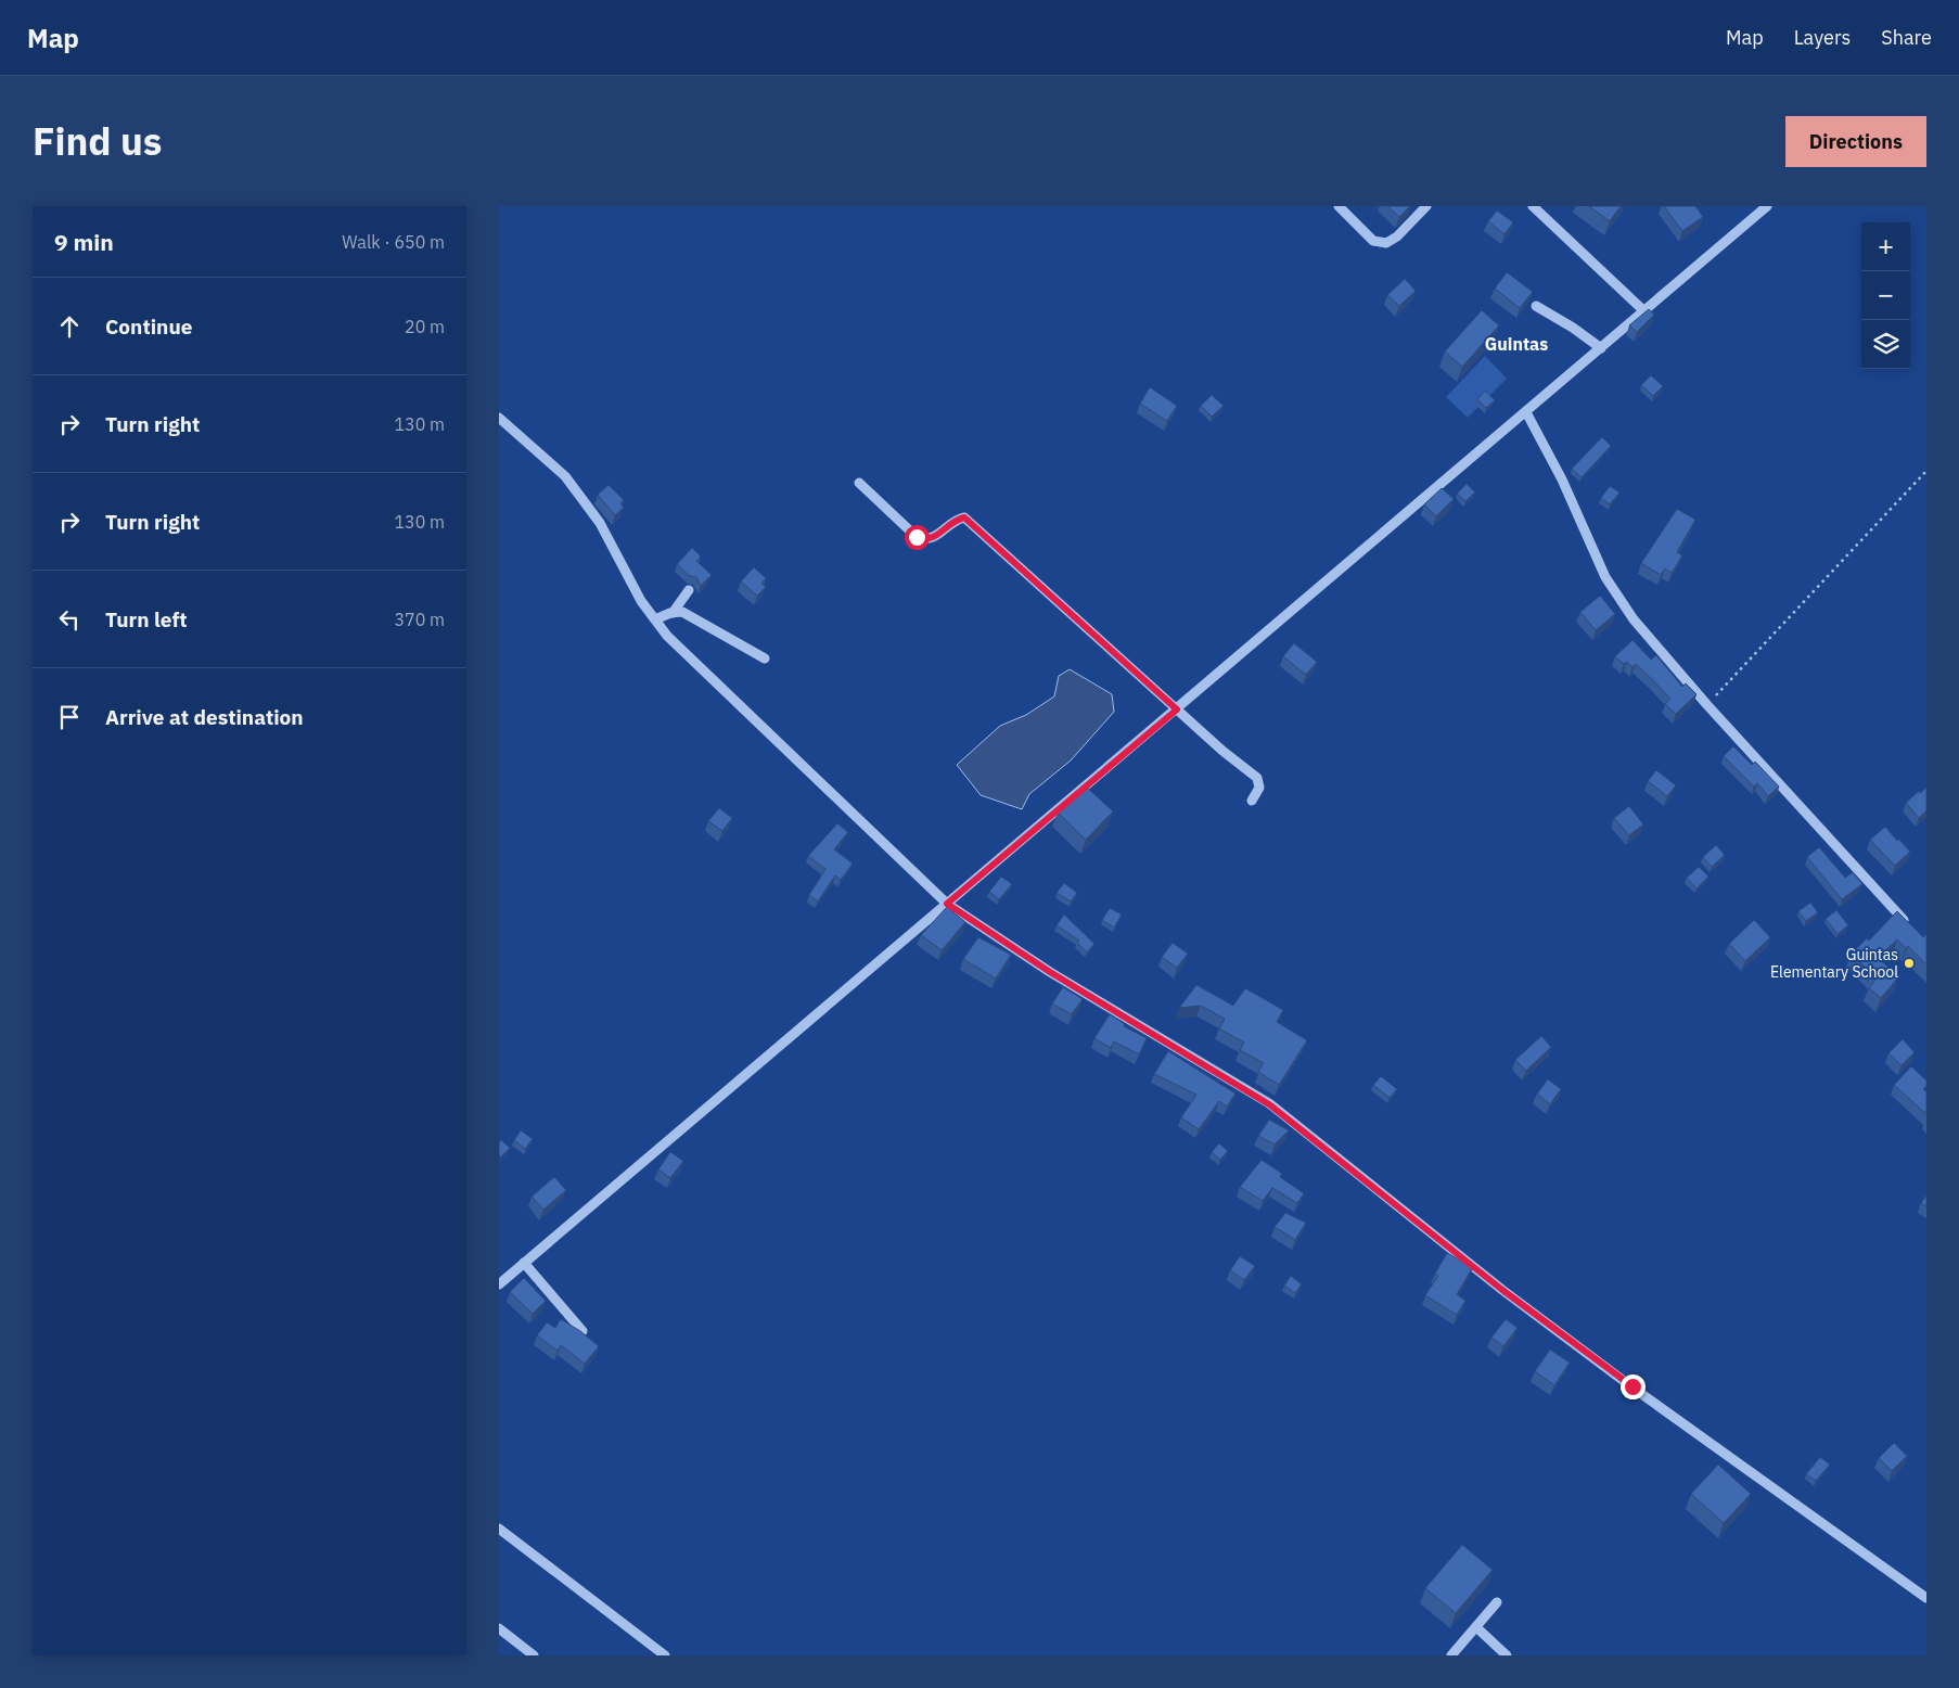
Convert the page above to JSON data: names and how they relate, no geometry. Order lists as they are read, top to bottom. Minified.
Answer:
{"districts":["Guintas"],"places":["Guintas Elementary School"],"page":{"header":"Map","nav":["Map","Layers","Share"],"title":"Find us","buttons":"Directions","heading":["9 min","Walk · 650 m"],"map_buttons":["+","−"],"list":[["Continue","20 m"],["Turn right","130 m"],["Turn right","130 m"],["Turn left","370 m"],"Arrive at destination"]}}
